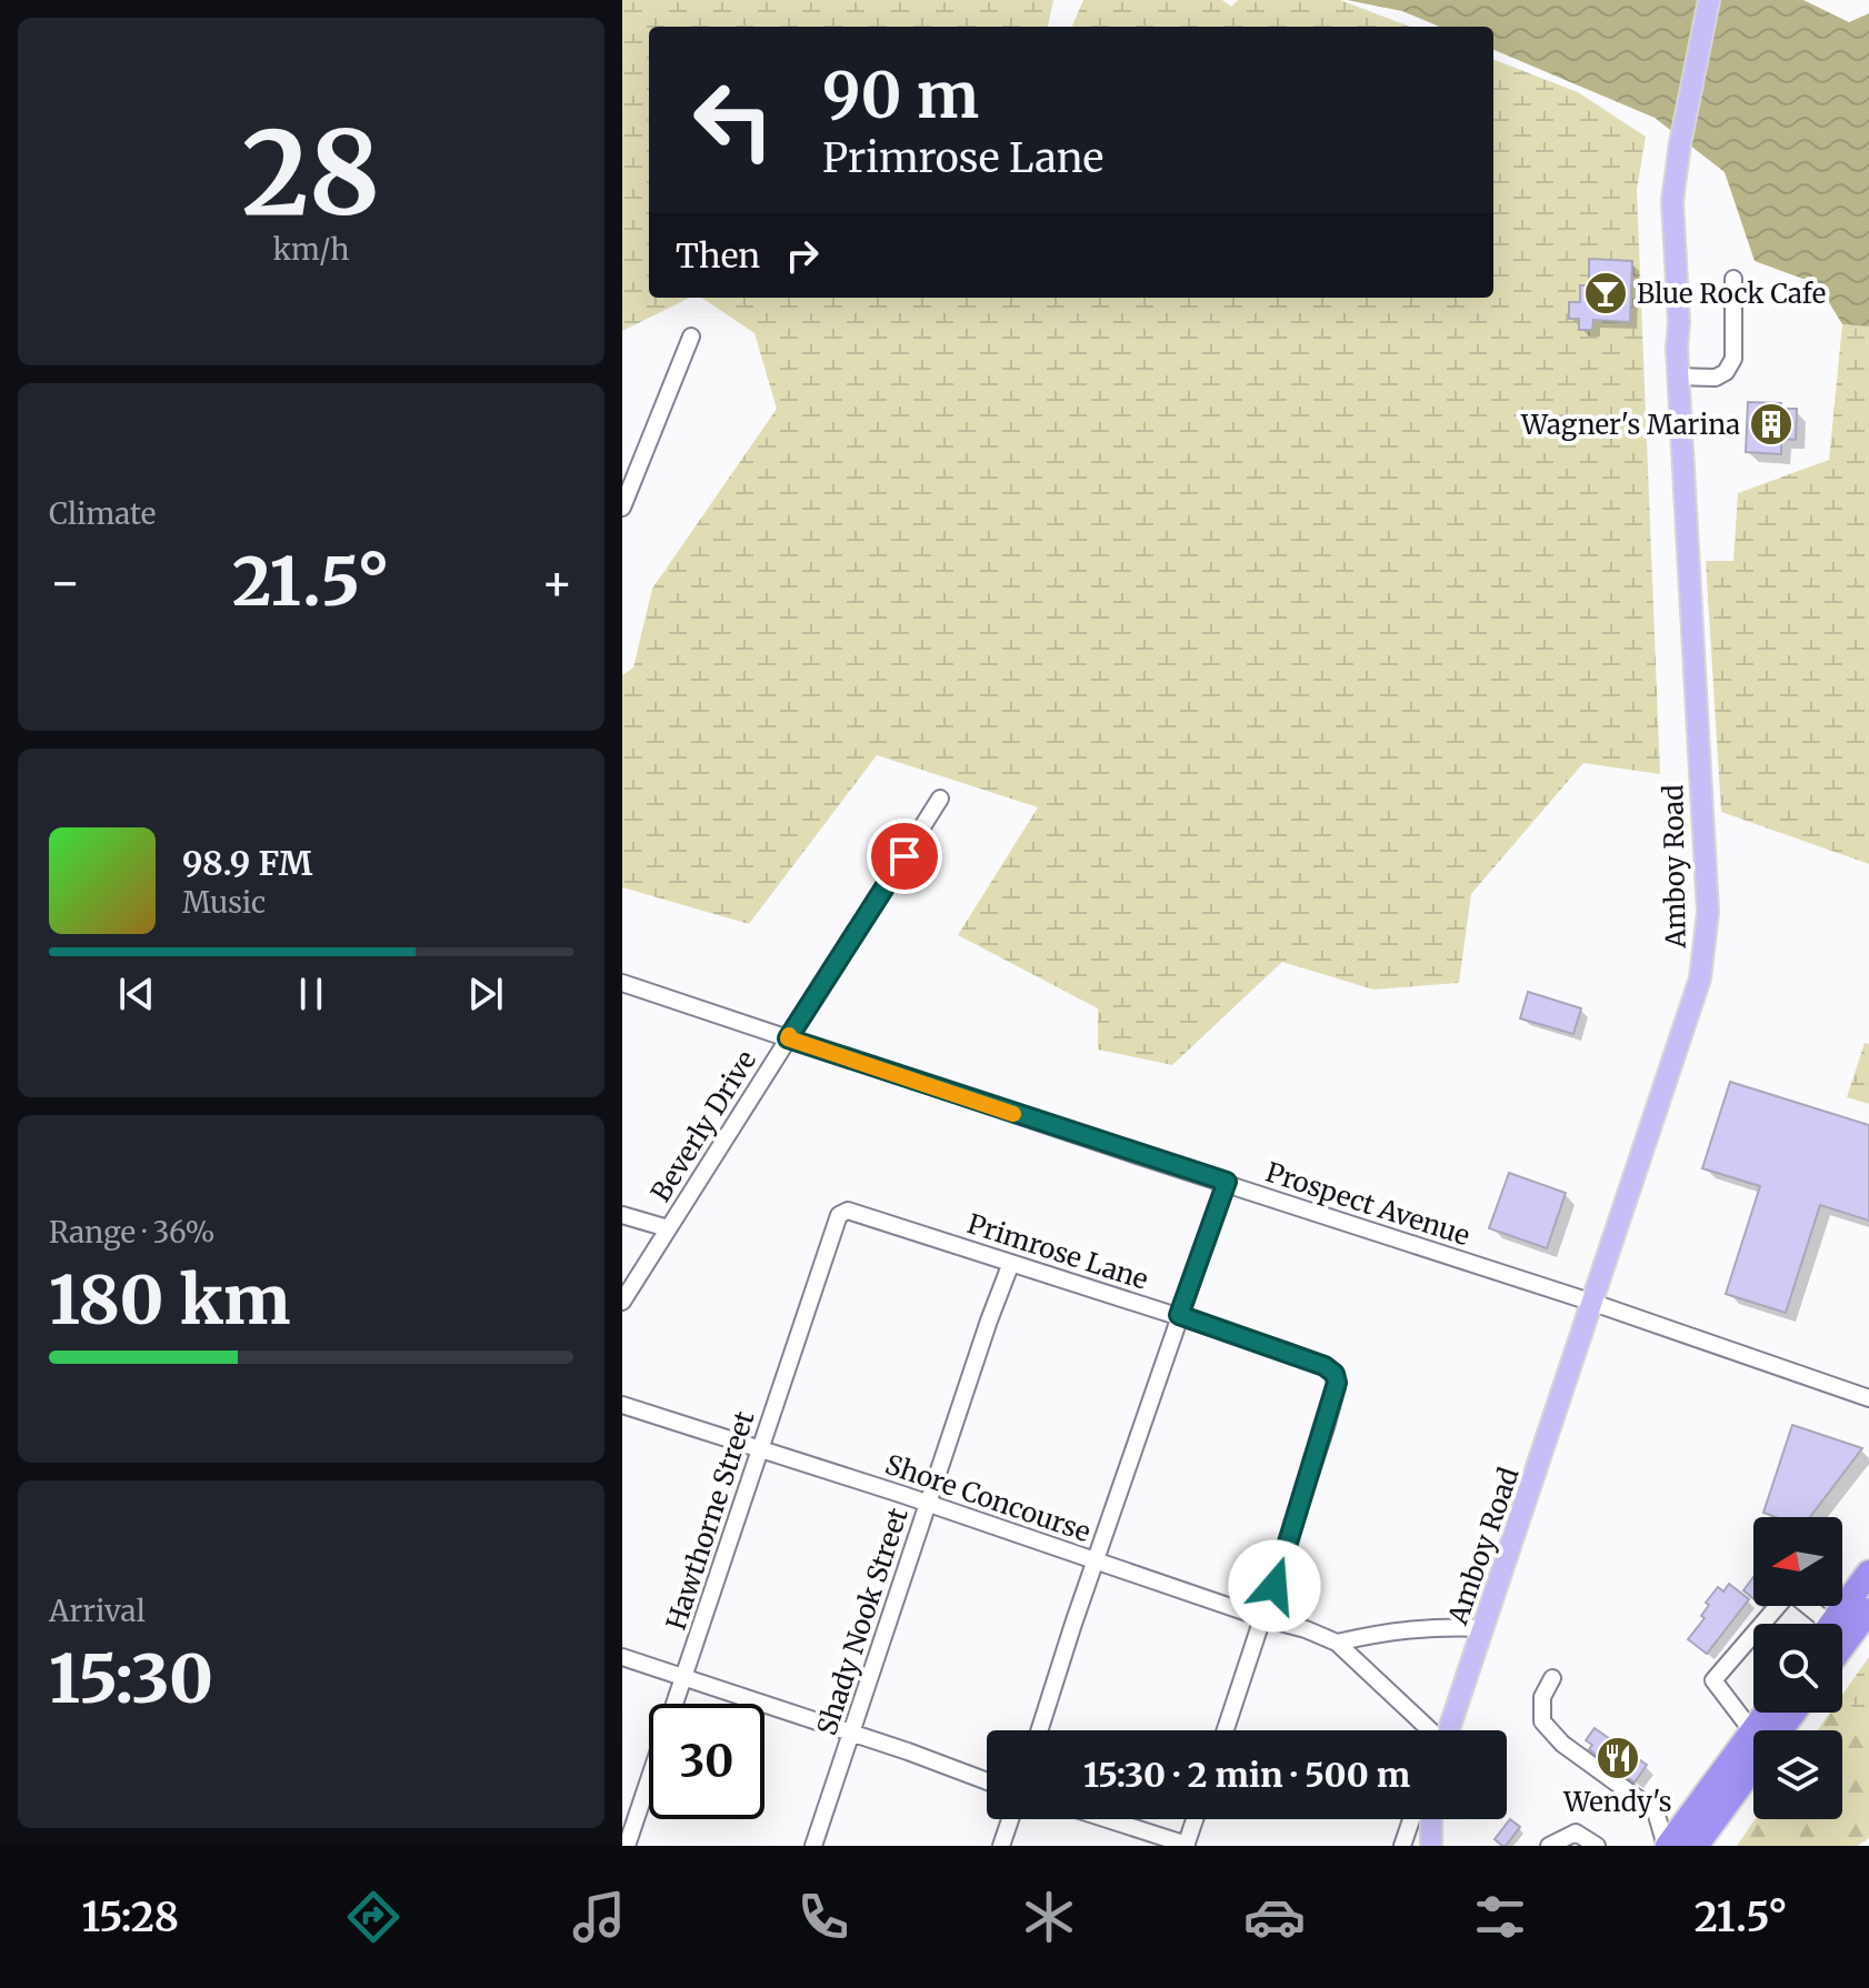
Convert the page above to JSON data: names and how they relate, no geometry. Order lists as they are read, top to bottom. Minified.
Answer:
{"streets":{"main road":["Amboy Road"],"street":["Beverly Drive","Prospect Avenue","Primrose Lane","Shore Concourse","Hawthorne Street","Shady Nook Street"]},"crossings":[["Amboy Road","Prospect Avenue"],["Beverly Drive","Prospect Avenue"],["Primrose Lane","Shore Concourse"],["Primrose Lane","Hawthorne Street"],["Primrose Lane","Shady Nook Street"],["Shore Concourse","Hawthorne Street"],["Shore Concourse","Shady Nook Street"]],"places":{"bar":["Blue Rock Cafe"],"building":["Wagner's Marina"],"restaurant":["Wendy's"]},"north":"left","page":{"tile":[["28","km/h"],"Climate",["Range · 36%","180 km"],["Arrival","15:30"]],"turn":["90 m","Primrose Lane"],"then":"Then","heat":["−","21.5°","+"],"song":["98.9 FM","Music"],"limit":"30","trip":"15:30 · 2 min · 500 m","tabs":["15:28","21.5°"]}}
